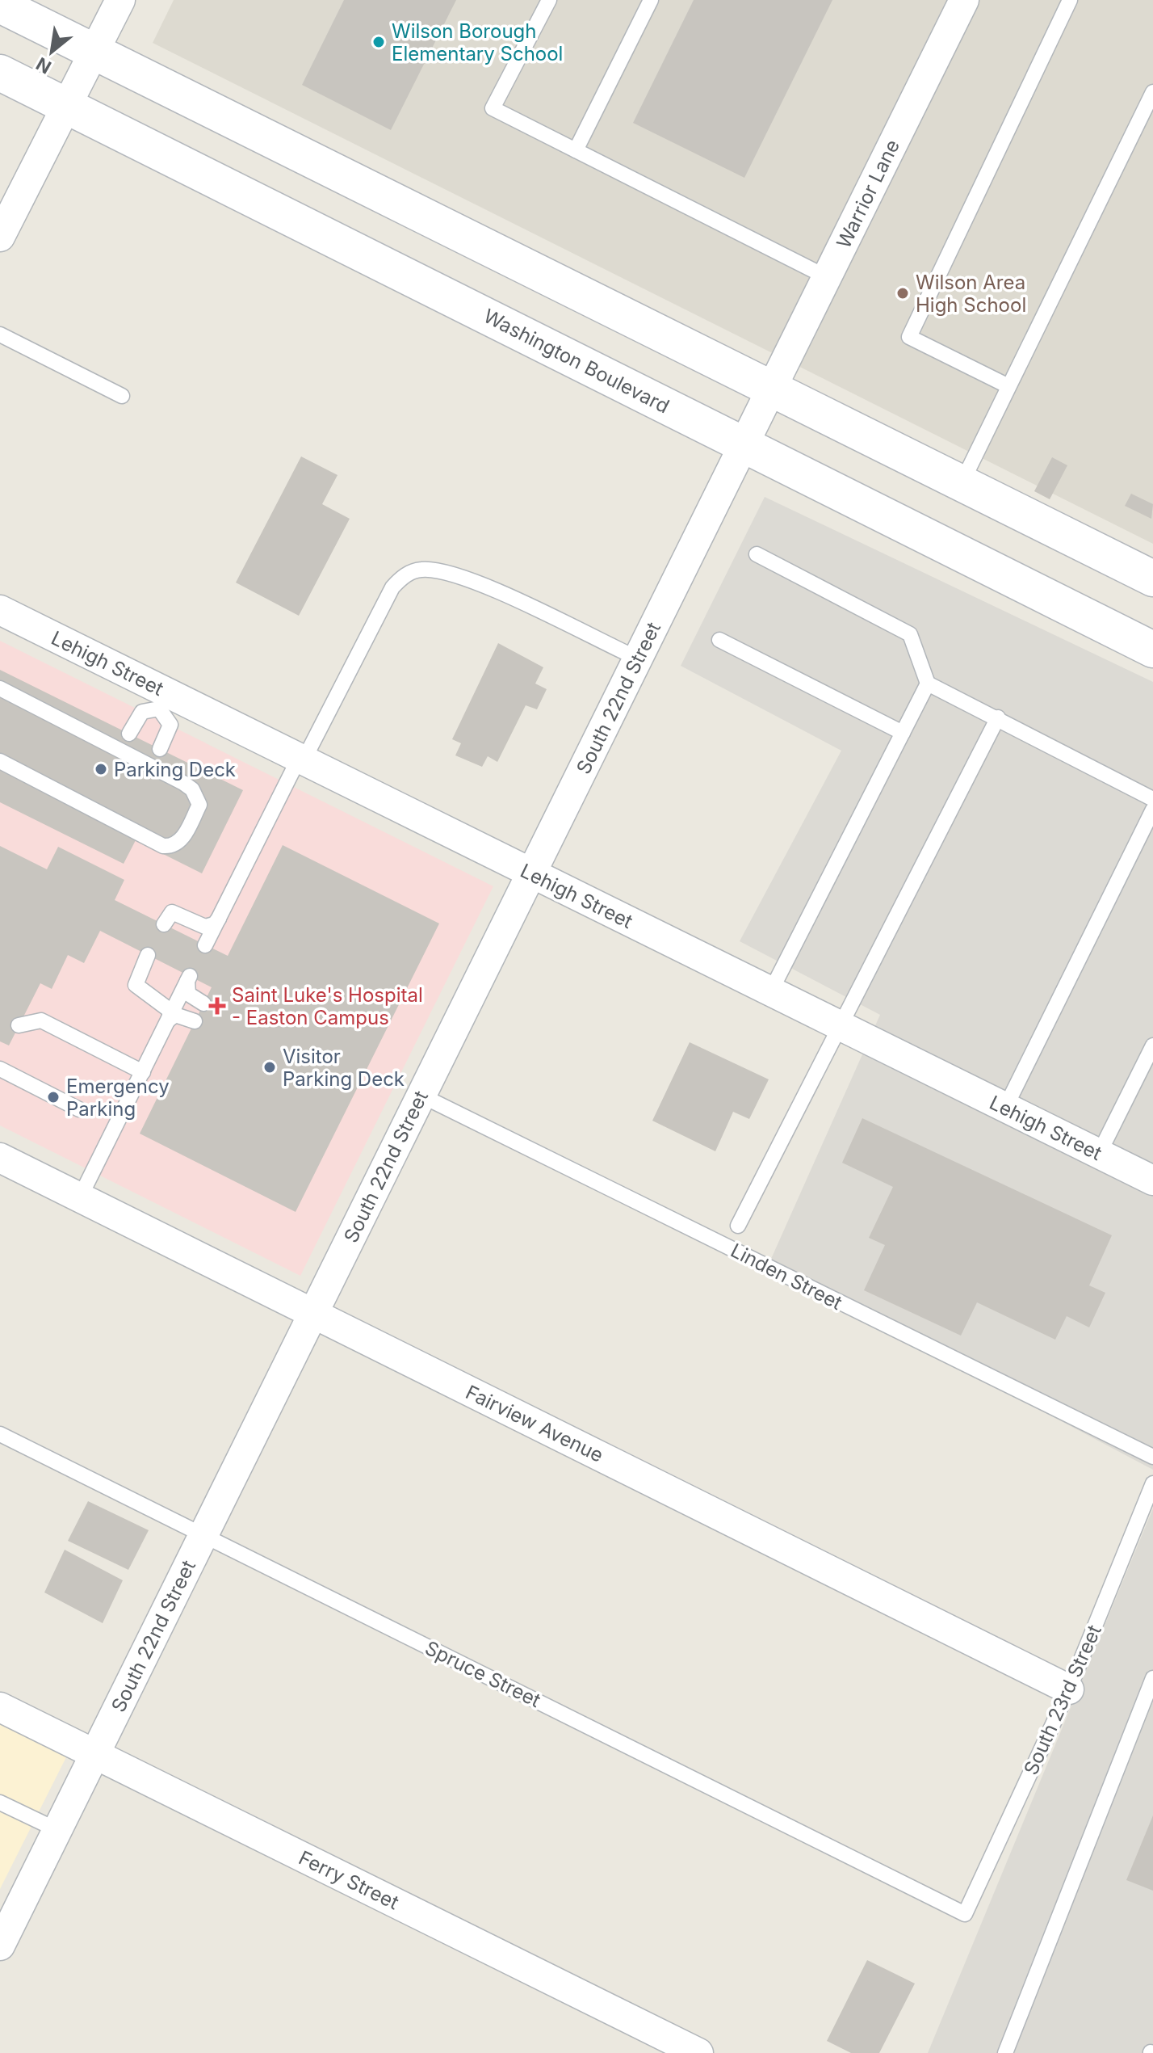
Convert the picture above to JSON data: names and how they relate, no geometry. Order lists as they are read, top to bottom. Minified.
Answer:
{"streets":{"street":["Warrior Lane","Washington Boulevard","Lehigh Street","South 22nd Street","Fairview Avenue","Ferry Street"],"lane":["Linden Street","Spruce Street","South 23rd Street"]},"crossings":[["Warrior Lane","South 22nd Street"],["Washington Boulevard","South 22nd Street"],["Lehigh Street","South 22nd Street"],["South 22nd Street","Linden Street"],["South 22nd Street","Fairview Avenue"],["South 22nd Street","Spruce Street"],["South 22nd Street","Ferry Street"],["Fairview Avenue","South 23rd Street"],["Spruce Street","South 23rd Street"]],"places":{"other":["Wilson Borough Elementary School","Wilson Area High School","Parking Deck","Visitor Parking Deck","Emergency Parking"],"health":["Saint Luke's Hospital - Easton Campus"]},"north":"bottom left"}
